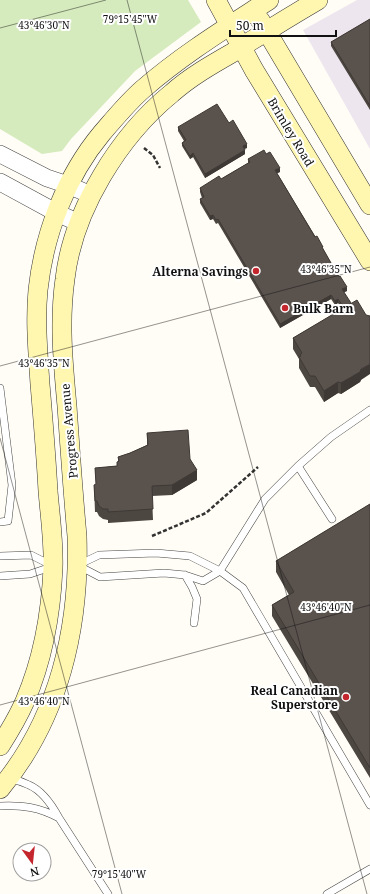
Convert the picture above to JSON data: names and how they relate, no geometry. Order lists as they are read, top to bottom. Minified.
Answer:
{"streets":{"main road":["Brimley Road","Progress Avenue"]},"crossings":[["Brimley Road","Progress Avenue"]],"places":["Alterna Savings","Bulk Barn","Real Canadian Superstore"],"scale_bar":"50 m","north":"bottom","coordinates":["79°15'45\"W","43°46'30\"N","43°46'35\"N","43°46'40\"N","79°15'40\"W"]}
